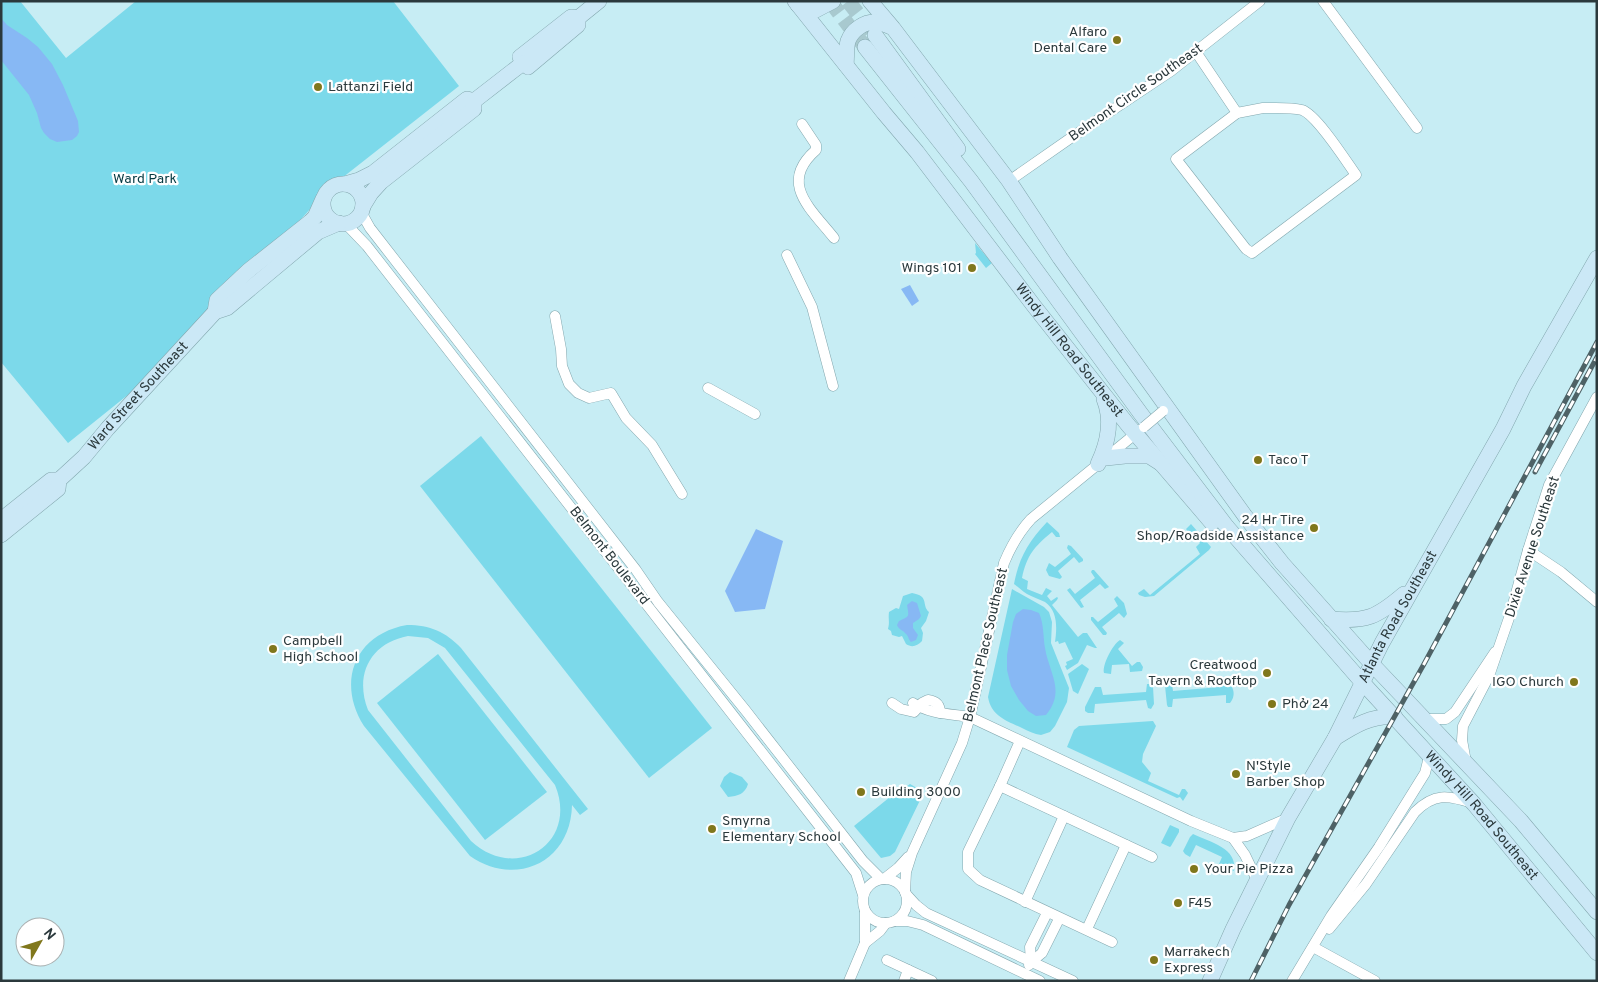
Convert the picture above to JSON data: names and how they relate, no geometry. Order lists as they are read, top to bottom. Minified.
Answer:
{"streets":{"main road":["Windy Hill Road Southeast","Ward Street Southeast","Atlanta Road Southeast"],"street":["Belmont Circle Southeast","Dixie Avenue Southeast","Belmont Boulevard","Belmont Place Southeast"]},"crossings":[["Belmont Circle Southeast","Windy Hill Road Southeast"],["Windy Hill Road Southeast","Dixie Avenue Southeast"],["Windy Hill Road Southeast","Atlanta Road Southeast"],["Windy Hill Road Southeast","Belmont Place Southeast"],["Ward Street Southeast","Belmont Boulevard"],["Belmont Boulevard","Belmont Place Southeast"]],"parks":["Ward Park"],"places":["Alfaro Dental Care","Lattanzi Field","Wings 101","Taco T","24 Hr Tire Shop/Roadside Assistance","Campbell High School","Creatwood Tavern & Rooftop","IGO Church","Phở 24","N'Style Barber Shop","Building 3000","Smyrna Elementary School","Your Pie Pizza","F45","Marrakech Express"],"north":"top right"}
